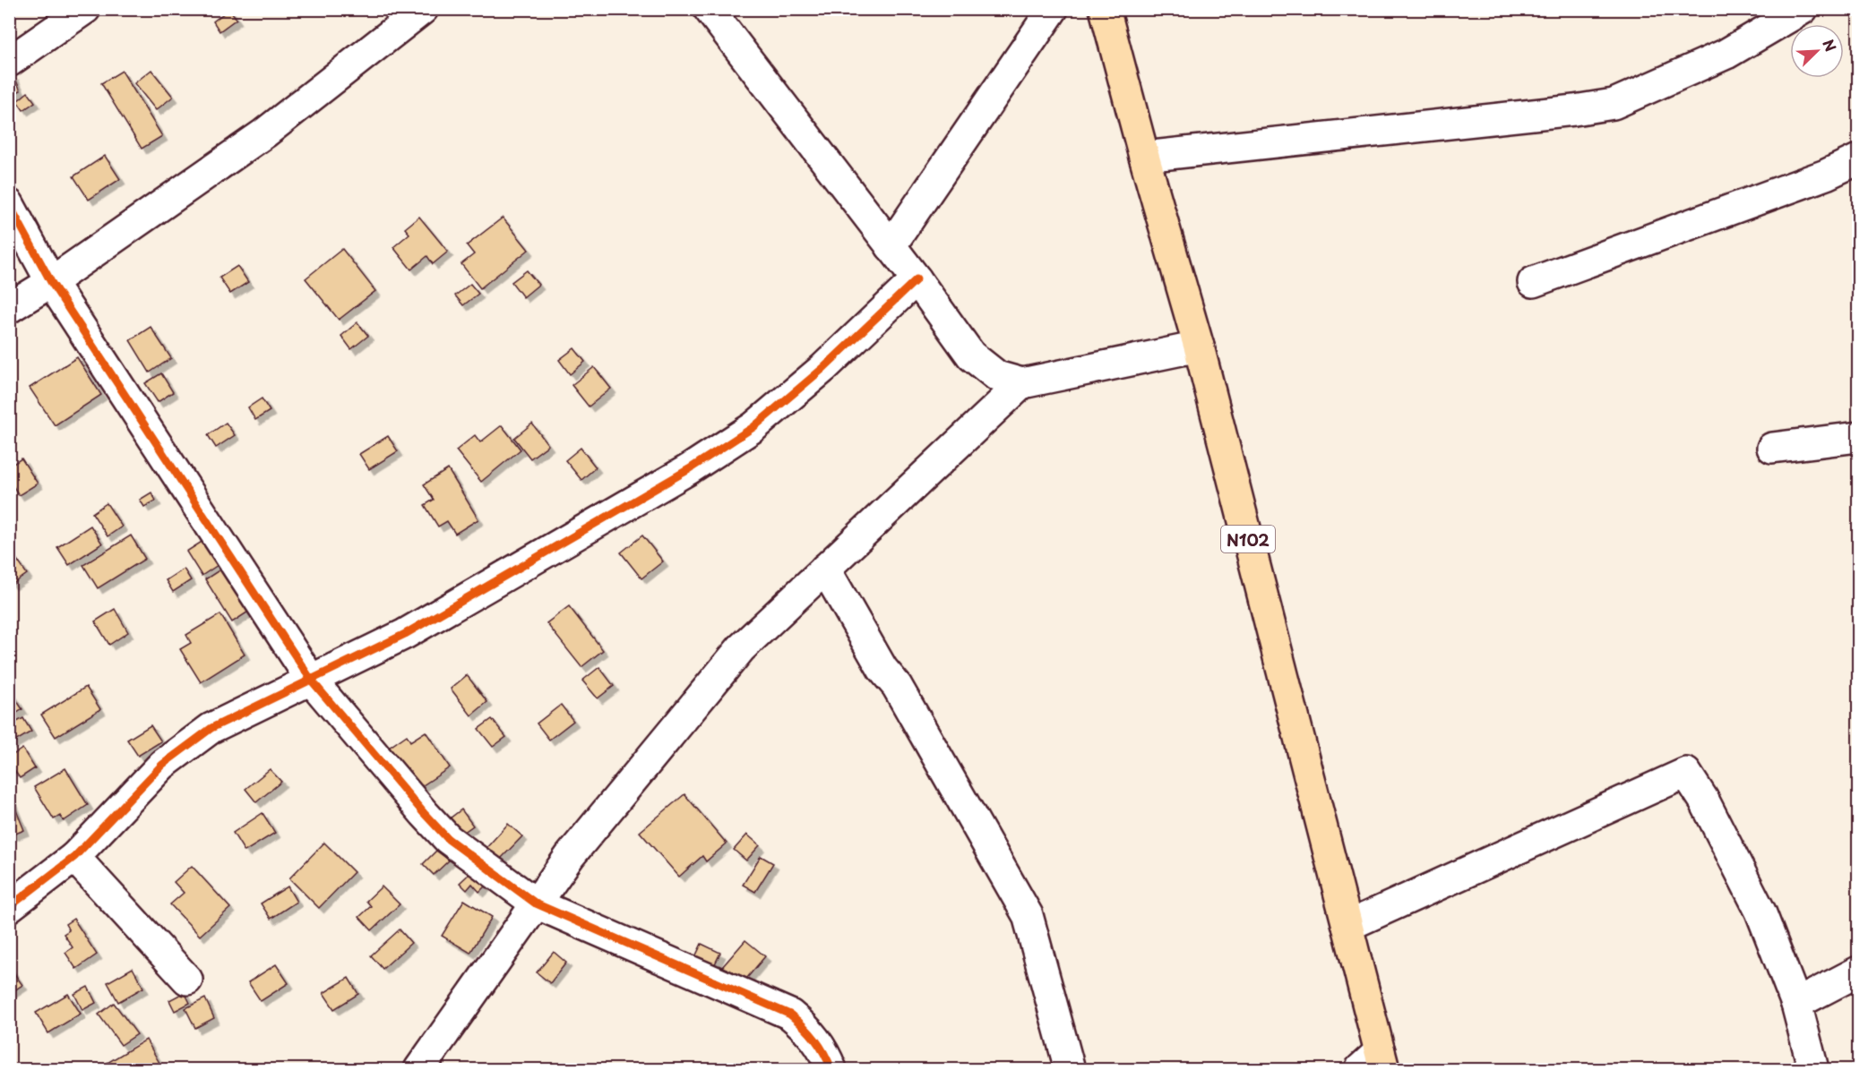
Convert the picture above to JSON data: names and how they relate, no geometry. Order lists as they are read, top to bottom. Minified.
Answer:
{"streets":{"main road":["N102"]},"north":"top right"}
